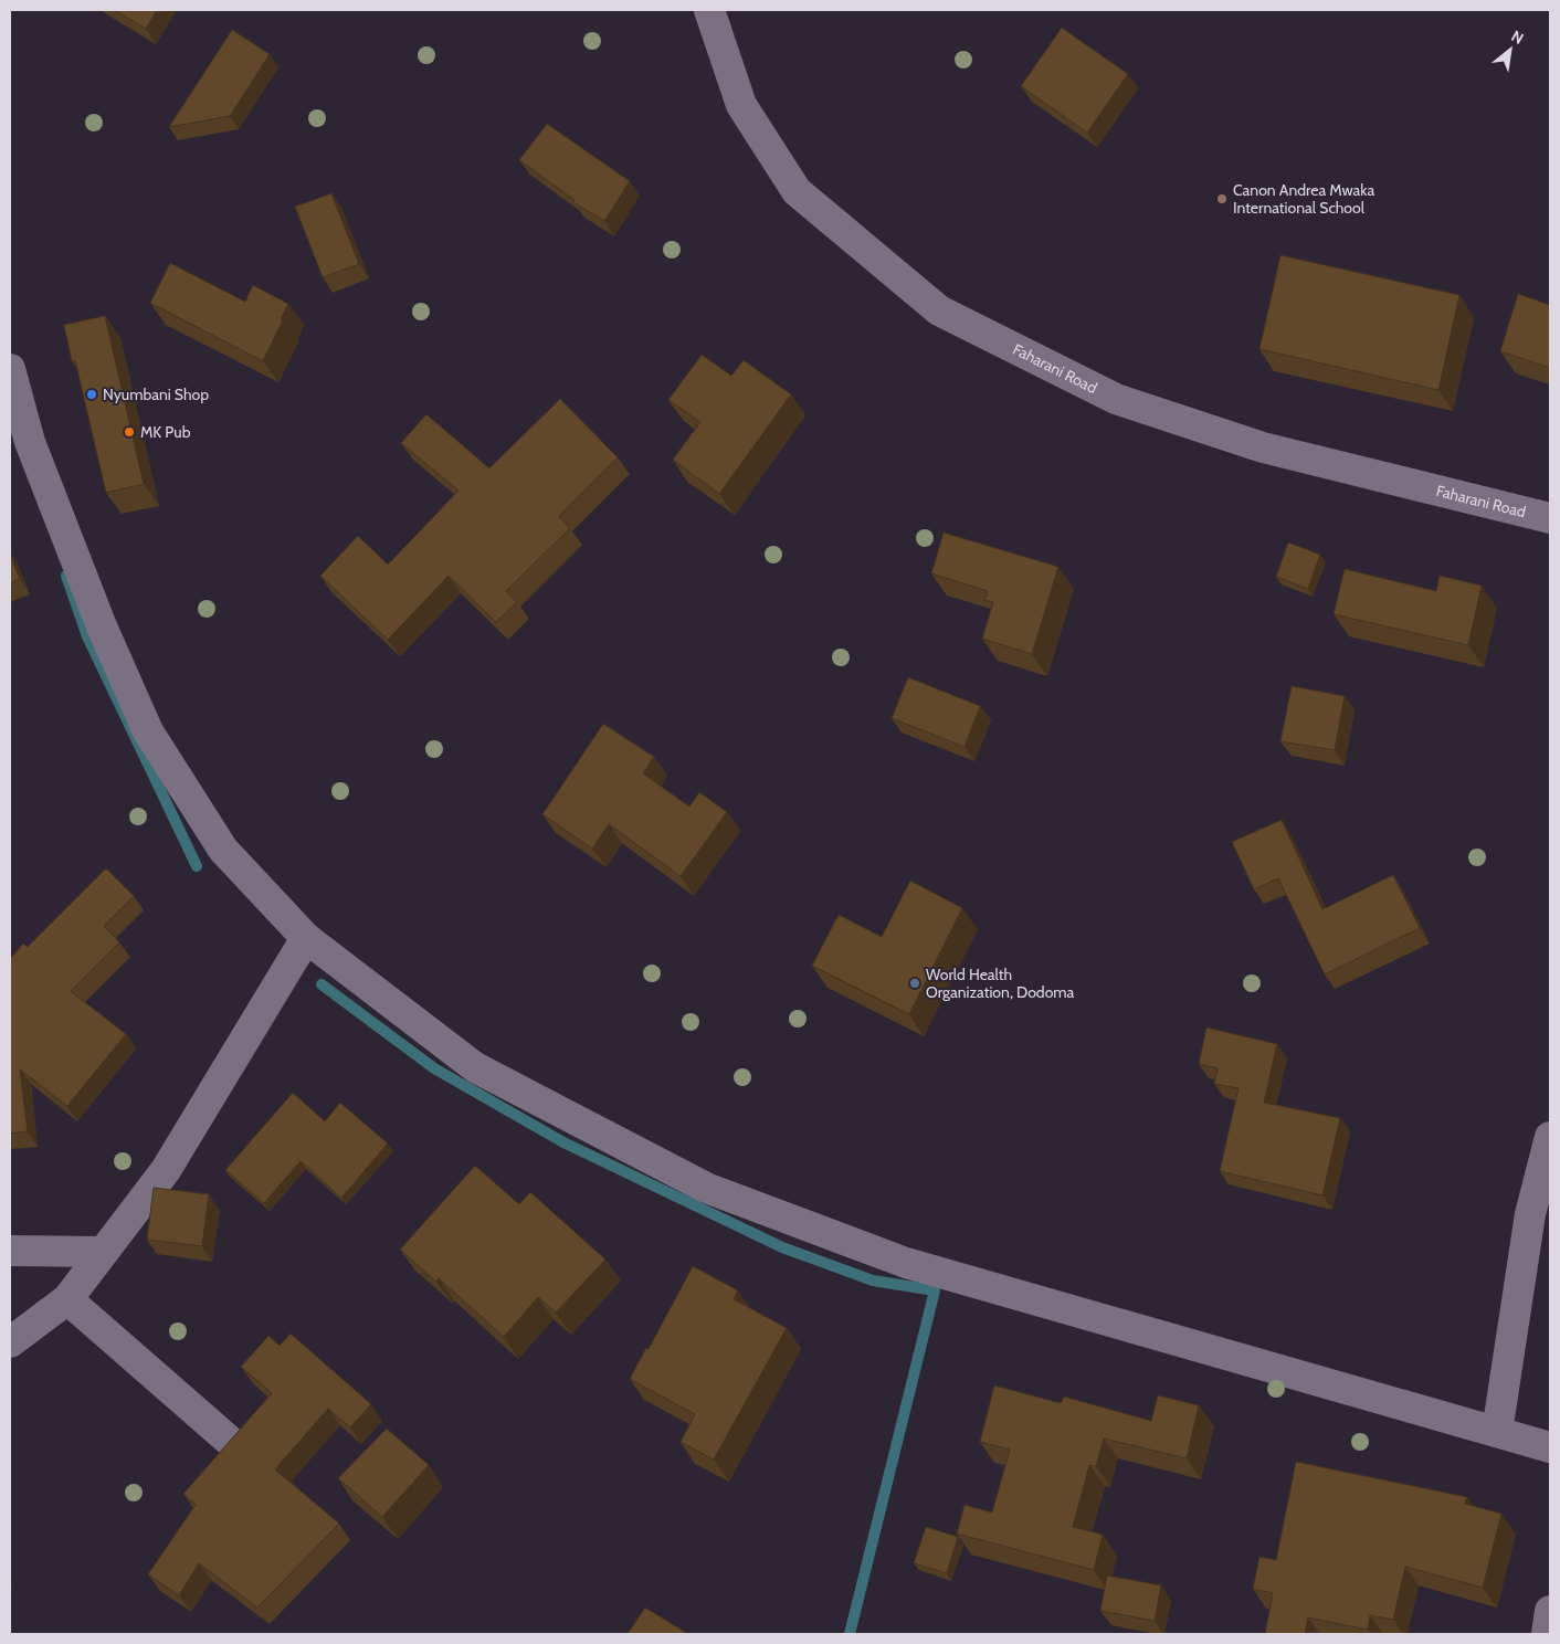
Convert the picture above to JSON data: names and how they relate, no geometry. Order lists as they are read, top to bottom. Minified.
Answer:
{"streets":{"street":["Faharani Road"]},"places":["Canon Andrea Mwaka International School","Nyumbani Shop","MK Pub","World Health Organization, Dodoma"],"north":"top right"}
